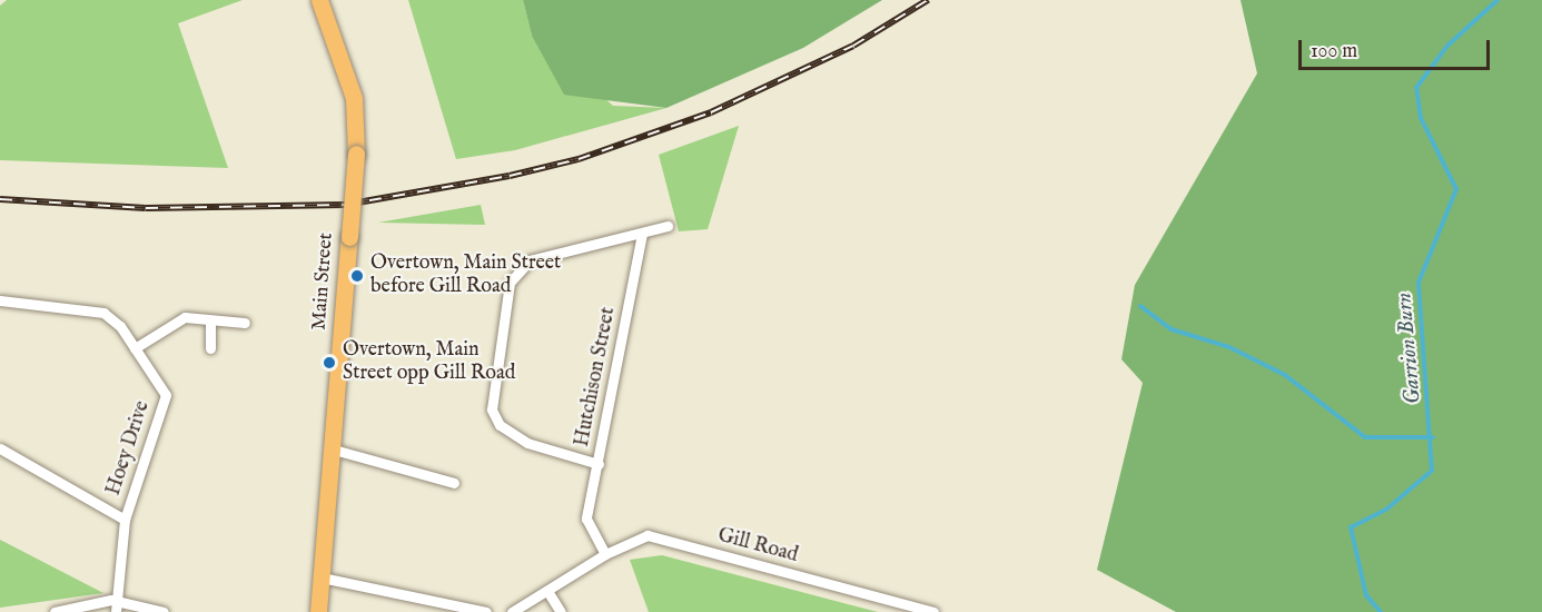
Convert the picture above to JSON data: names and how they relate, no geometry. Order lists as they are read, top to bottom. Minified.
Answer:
{"streets":{"main road":["Main Street"],"street":["Hutchison Street","Hoey Drive","Gill Road"]},"crossings":[["Hutchison Street","Gill Road"]],"water":["Garrion Burn"],"places":["Overtown, Main Street before Gill Road","Overtown, Main Street opp Gill Road"],"scale_bar":"100 m"}
